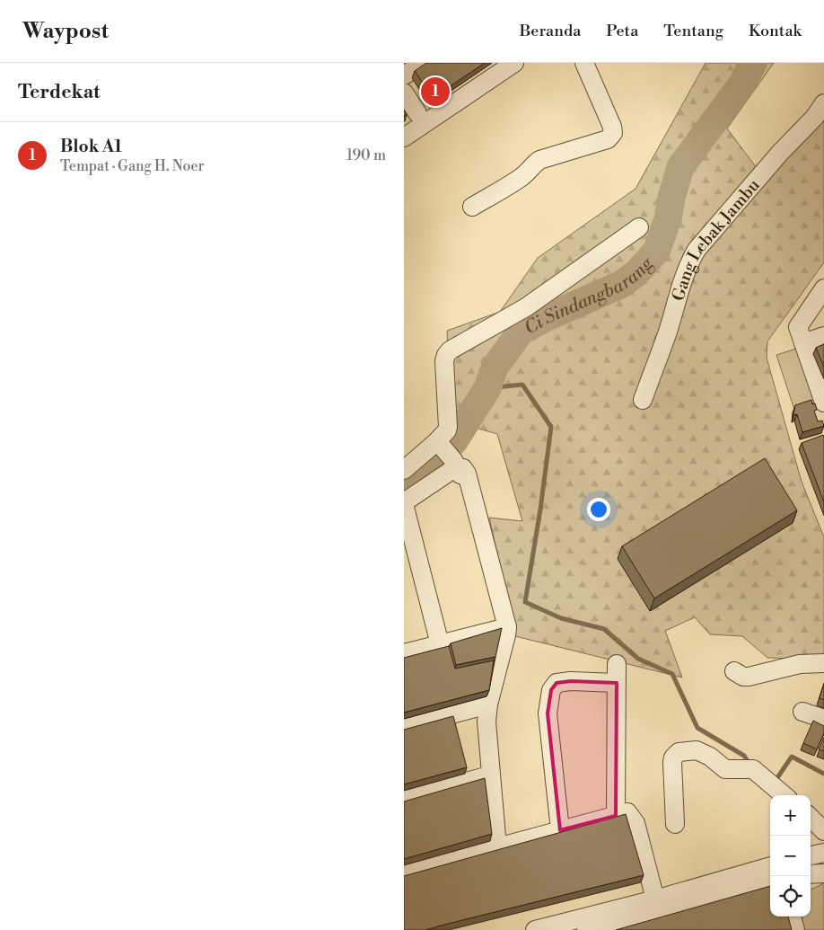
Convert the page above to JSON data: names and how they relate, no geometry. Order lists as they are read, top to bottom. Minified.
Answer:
{"streets":{"street":["Gang Lebak Jambu"]},"water":["Ci Sindangbarang"],"page":{"header":"Waypost","nav":["Beranda","Peta","Tentang","Kontak"],"heading":"Terdekat","pins":"1","list":[{"mark":"1","name":"Blok A1","note":"Tempat · Gang H. Noer","value":"190 m"}],"map_buttons":["+","−"]}}
